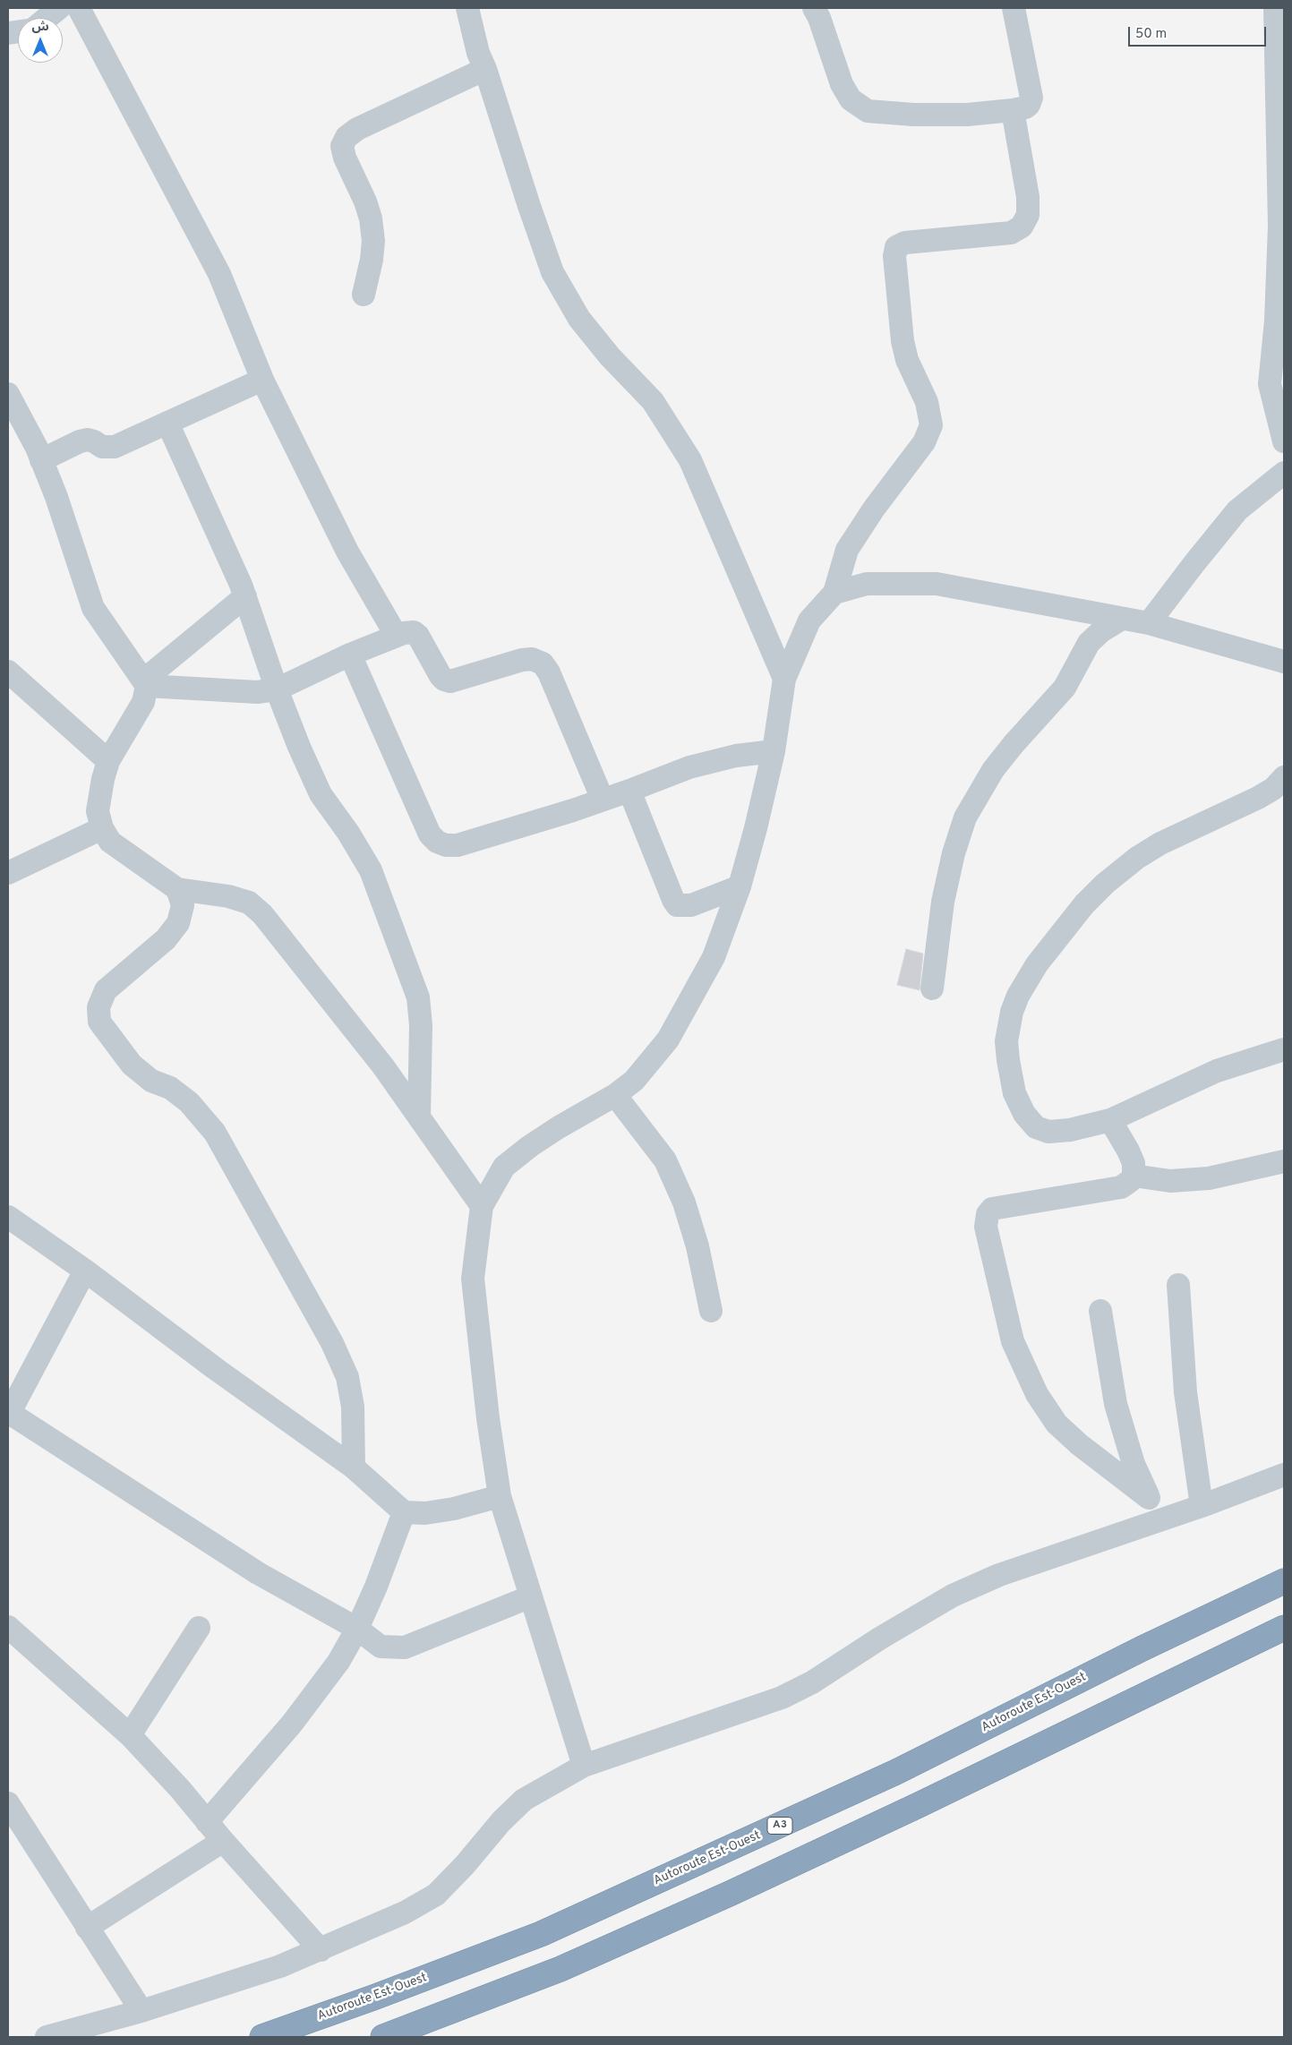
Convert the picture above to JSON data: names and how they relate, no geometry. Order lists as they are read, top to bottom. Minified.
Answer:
{"streets":{"highway":["Autoroute Est-Ouest","A3"]},"scale_bar":"50 m","north":"top"}
